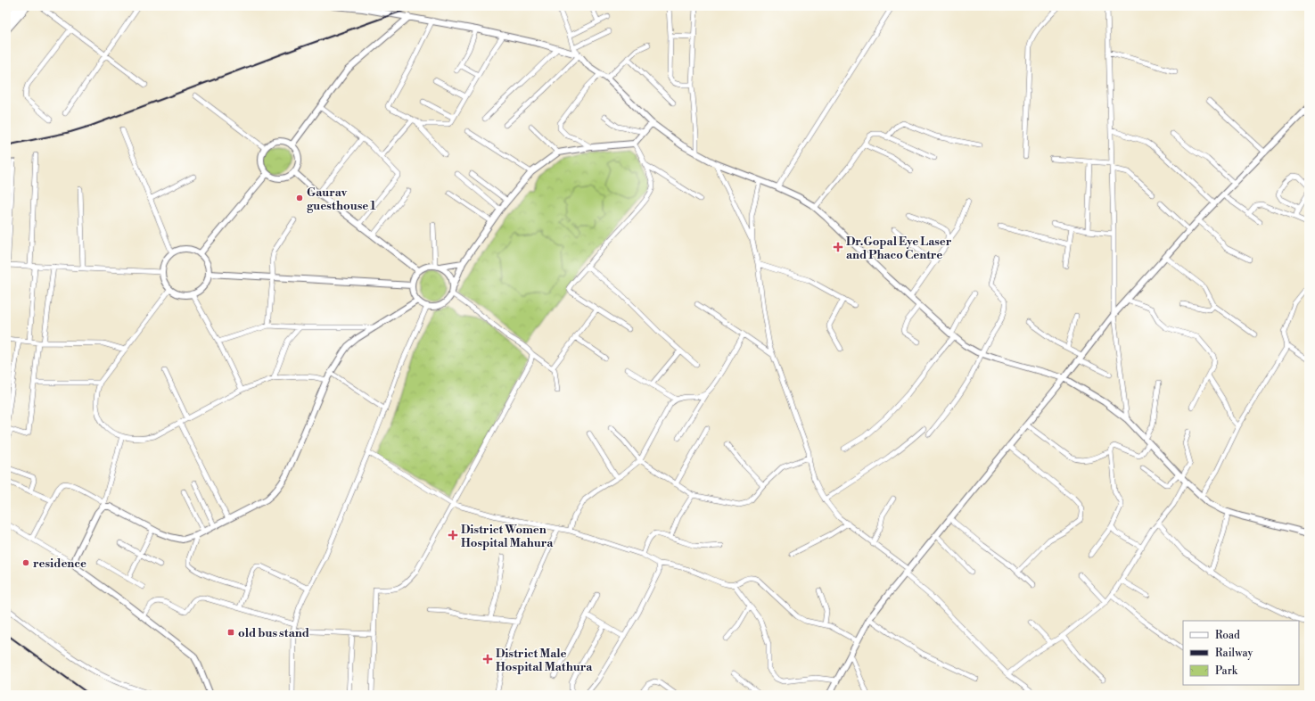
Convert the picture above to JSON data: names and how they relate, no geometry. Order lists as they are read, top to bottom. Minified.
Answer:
{"places":{"other":["Gaurav guesthouse 1","residence"],"health":["Dr.Gopal Eye Laser and Phaco Centre","District Women Hospital Mahura","District Male Hospital Mathura"],"transit":["old bus stand"]},"legend":["Road","Railway","Park"]}
